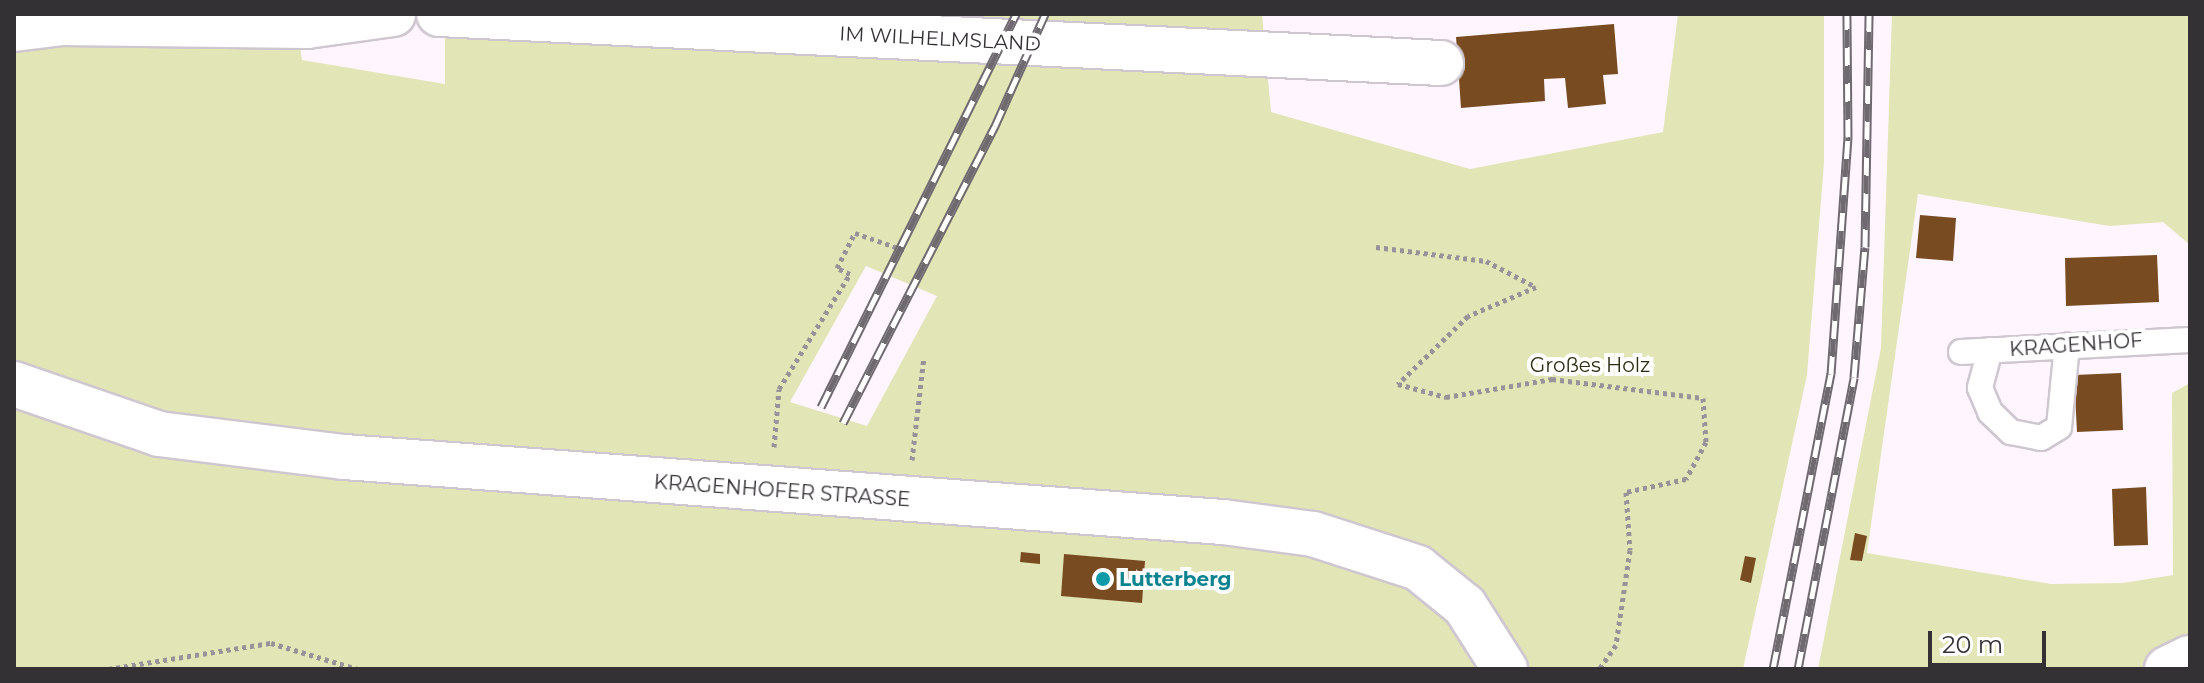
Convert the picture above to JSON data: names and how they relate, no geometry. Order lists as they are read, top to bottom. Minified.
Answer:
{"streets":{"street":["IM WILHELMSLAND","KRAGENHOFER STRASSE"],"lane":["KRAGENHOF"]},"parks":["Großes Holz"],"places":["Lutterberg"],"scale_bar":"20 m"}
